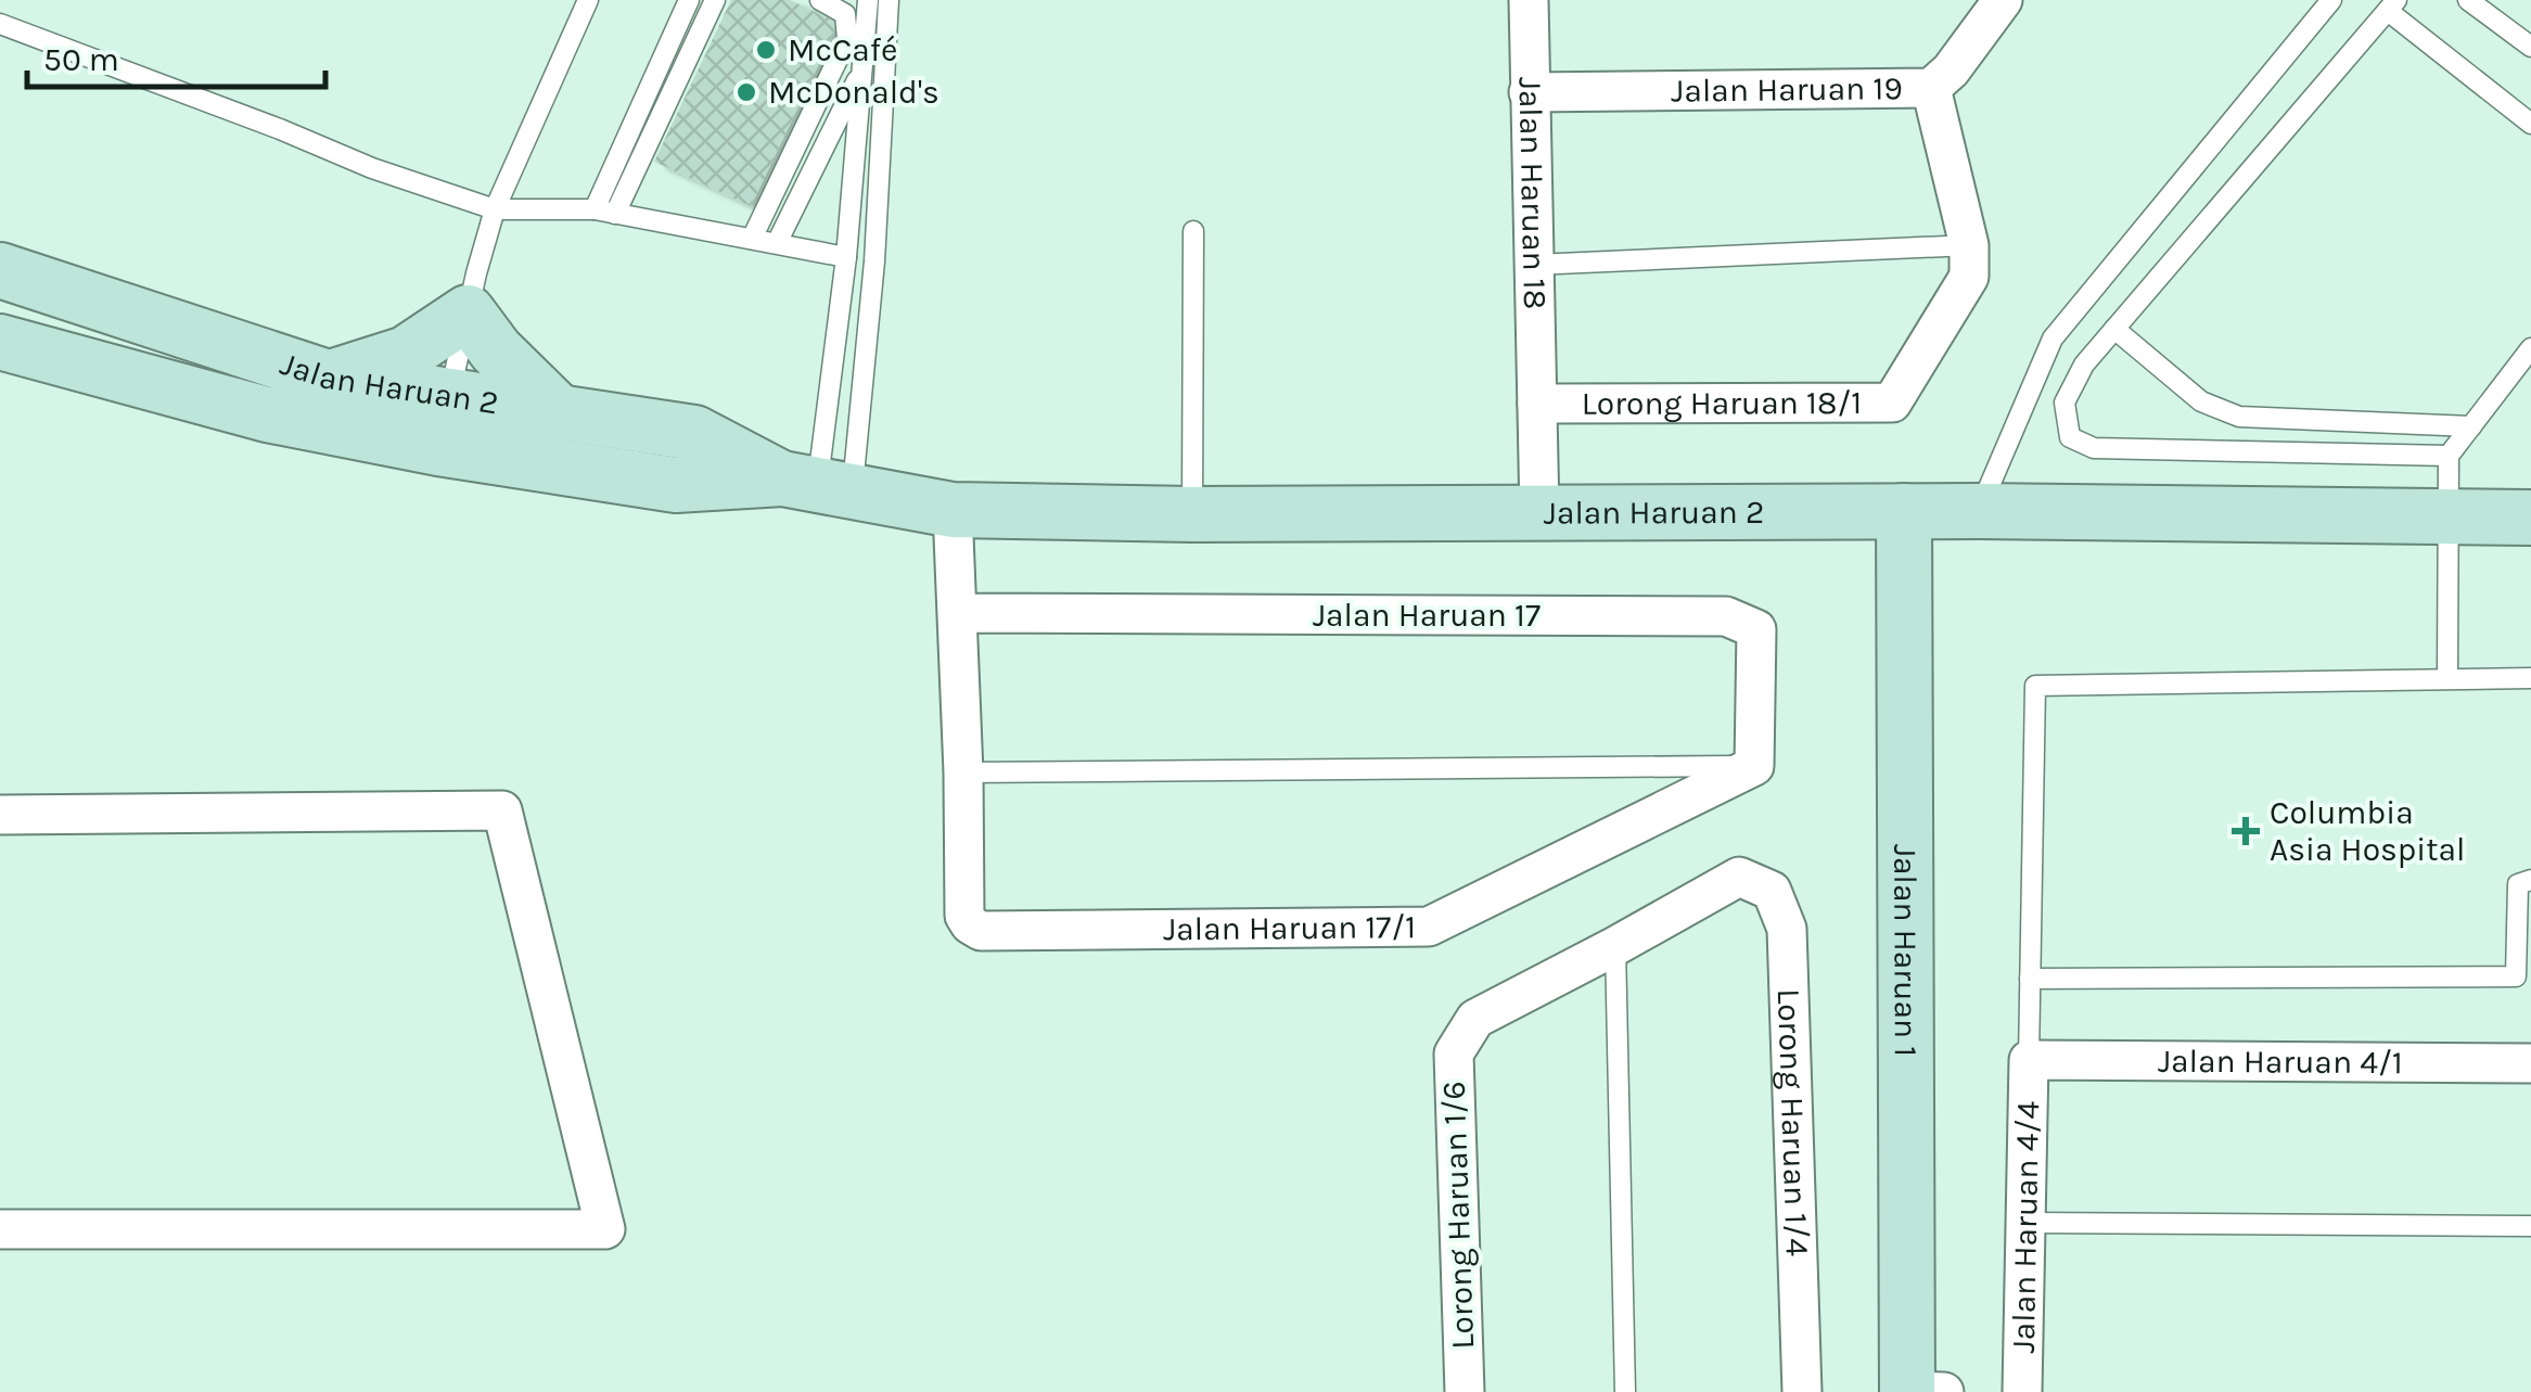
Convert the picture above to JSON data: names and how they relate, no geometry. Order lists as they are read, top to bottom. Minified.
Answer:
{"streets":{"main road":["Jalan Haruan 2","Jalan Haruan 1"],"street":["Jalan Haruan 19","Jalan Haruan 18","Lorong Haruan 18/1","Jalan Haruan 17","Jalan Haruan 17/1","Jalan Haruan 4/1","Lorong Haruan 1/4","Lorong Haruan 1/6","Jalan Haruan 4/4"]},"crossings":[["Jalan Haruan 19","Jalan Haruan 18"],["Jalan Haruan 19","Lorong Haruan 18/1"],["Jalan Haruan 18","Jalan Haruan 2"],["Jalan Haruan 18","Lorong Haruan 18/1"],["Jalan Haruan 2","Jalan Haruan 1"],["Jalan Haruan 17","Jalan Haruan 17/1"],["Jalan Haruan 4/1","Jalan Haruan 4/4"],["Lorong Haruan 1/4","Lorong Haruan 1/6"]],"places":{"other":["McCafé","McDonald's"],"health":["Columbia Asia Hospital"]},"scale_bar":"50 m"}
